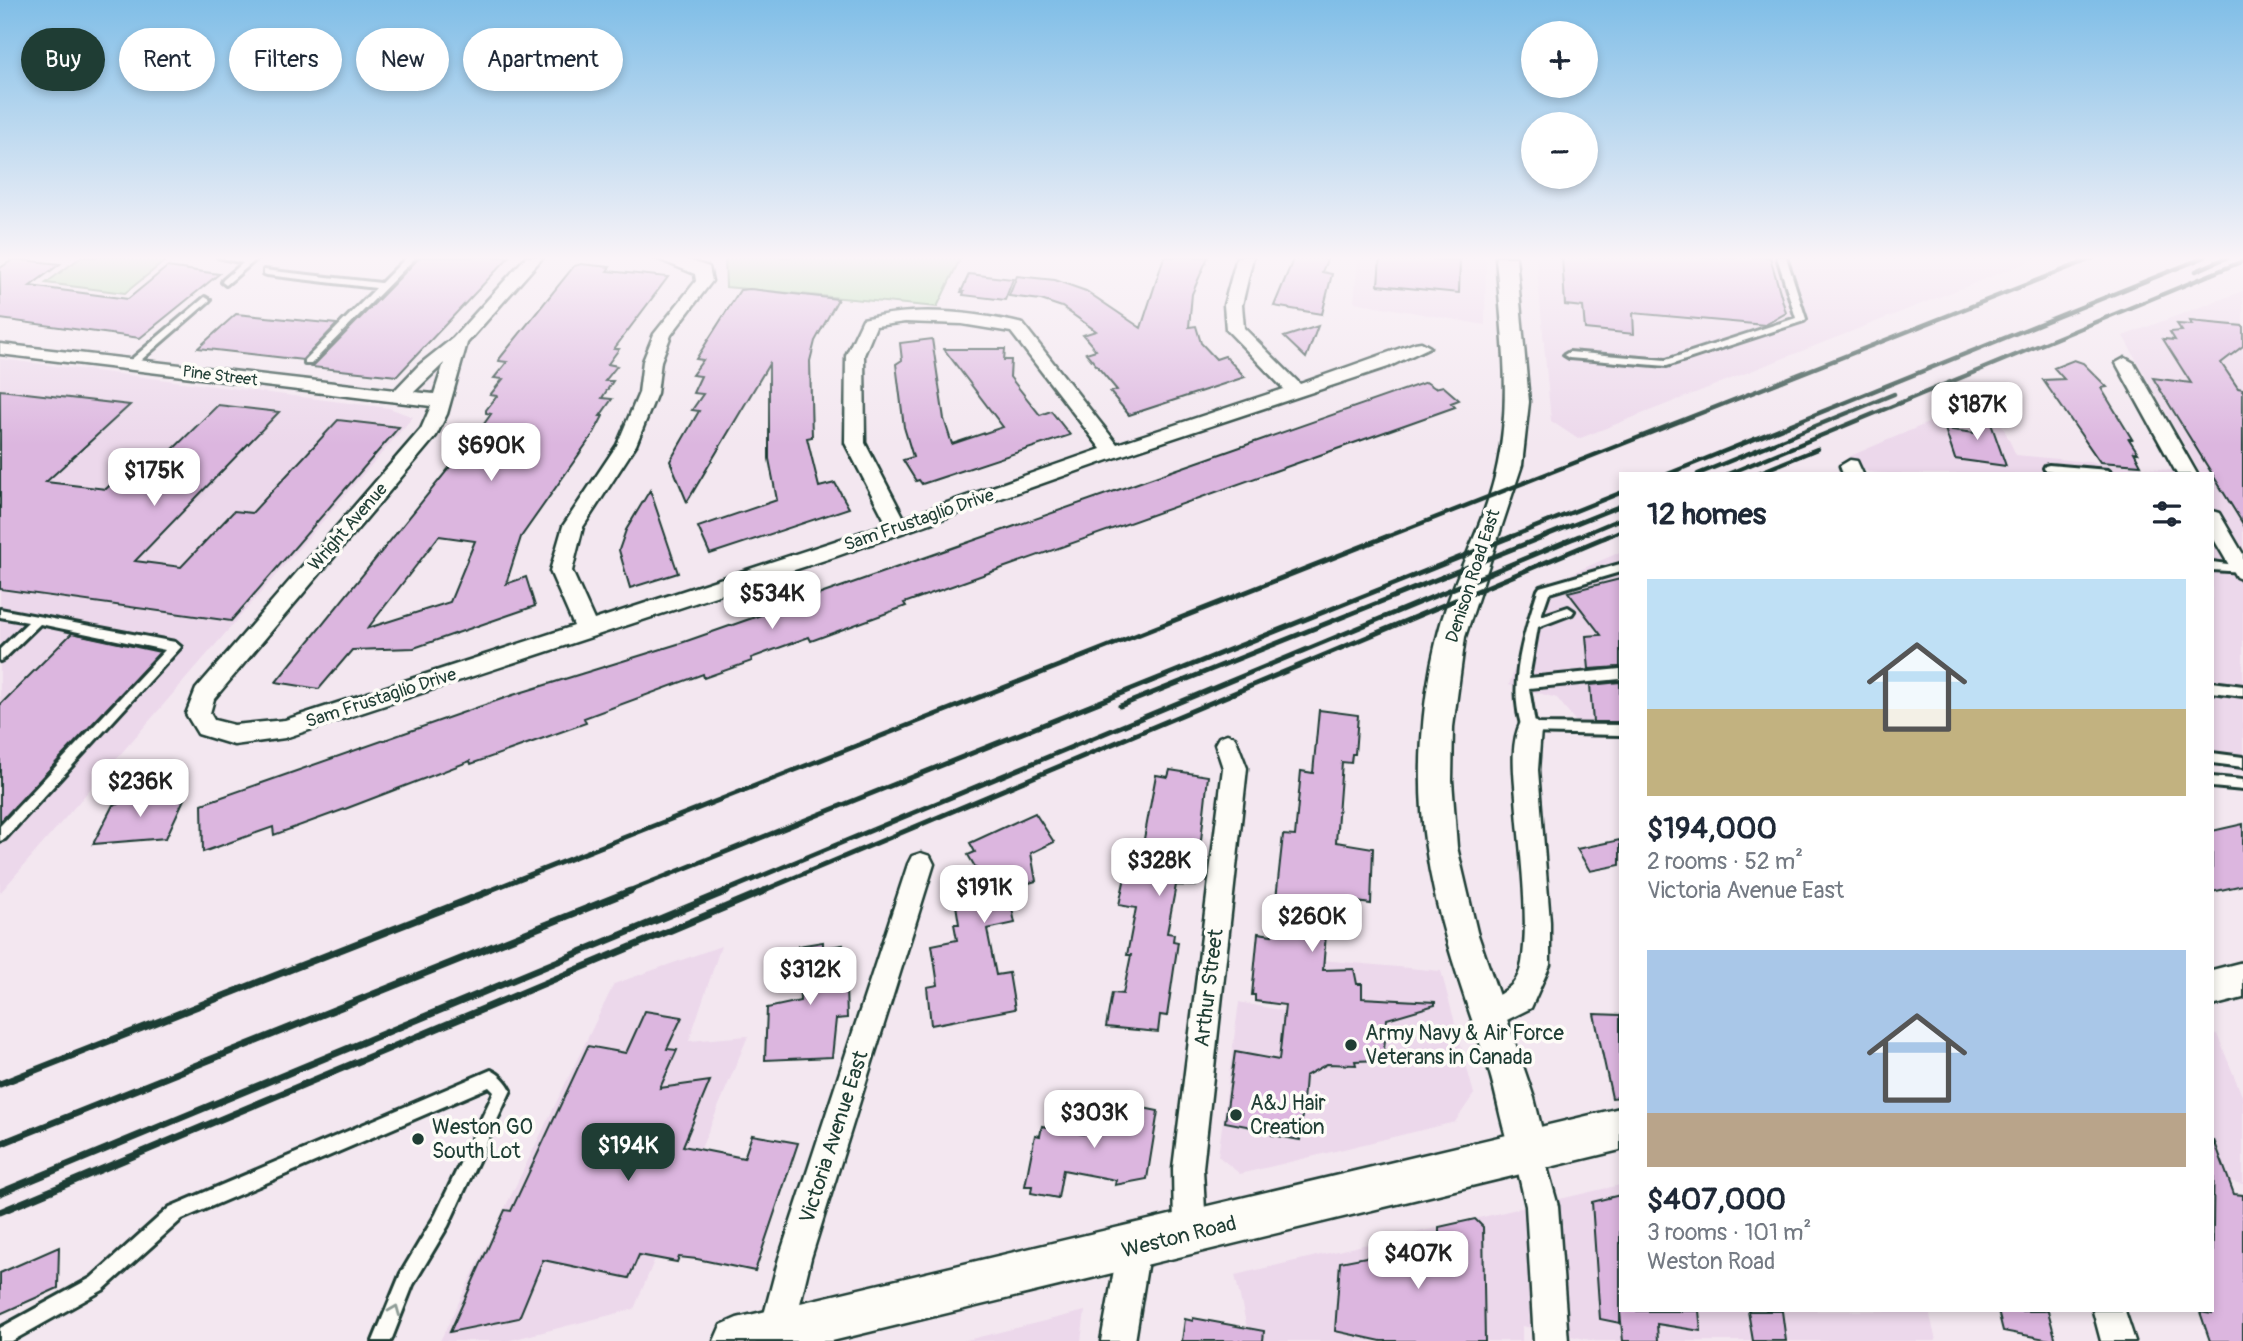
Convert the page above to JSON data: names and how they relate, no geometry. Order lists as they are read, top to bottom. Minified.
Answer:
{"streets":{"main road":["Weston Road"],"street":["Pine Street","Sam Frustaglio Drive","Wright Avenue","Denison Road East","Arthur Street","Victoria Avenue East"]},"crossings":[["Pine Street","Wright Avenue"],["Sam Frustaglio Drive","Wright Avenue"],["Denison Road East","Weston Road"],["Arthur Street","Weston Road"],["Victoria Avenue East","Weston Road"]],"places":["Army Navy & Air Force Veterans in Canada","A&J Hair Creation","Weston GO South Lot"],"page":{"map_buttons":["+","−"],"chip":["Buy","Rent","Filters","New","Apartment"],"price":["$187K","$690K","$175K","$534K","$236K","$328K","$191K","$260K","$312K","$303K","$194K","$407K"],"heading":"12 homes","list":[{"name":"$194,000","note":"2 rooms · 52 m² · Victoria Avenue East"},{"name":"$407,000","note":"3 rooms · 101 m² · Weston Road"}]}}
